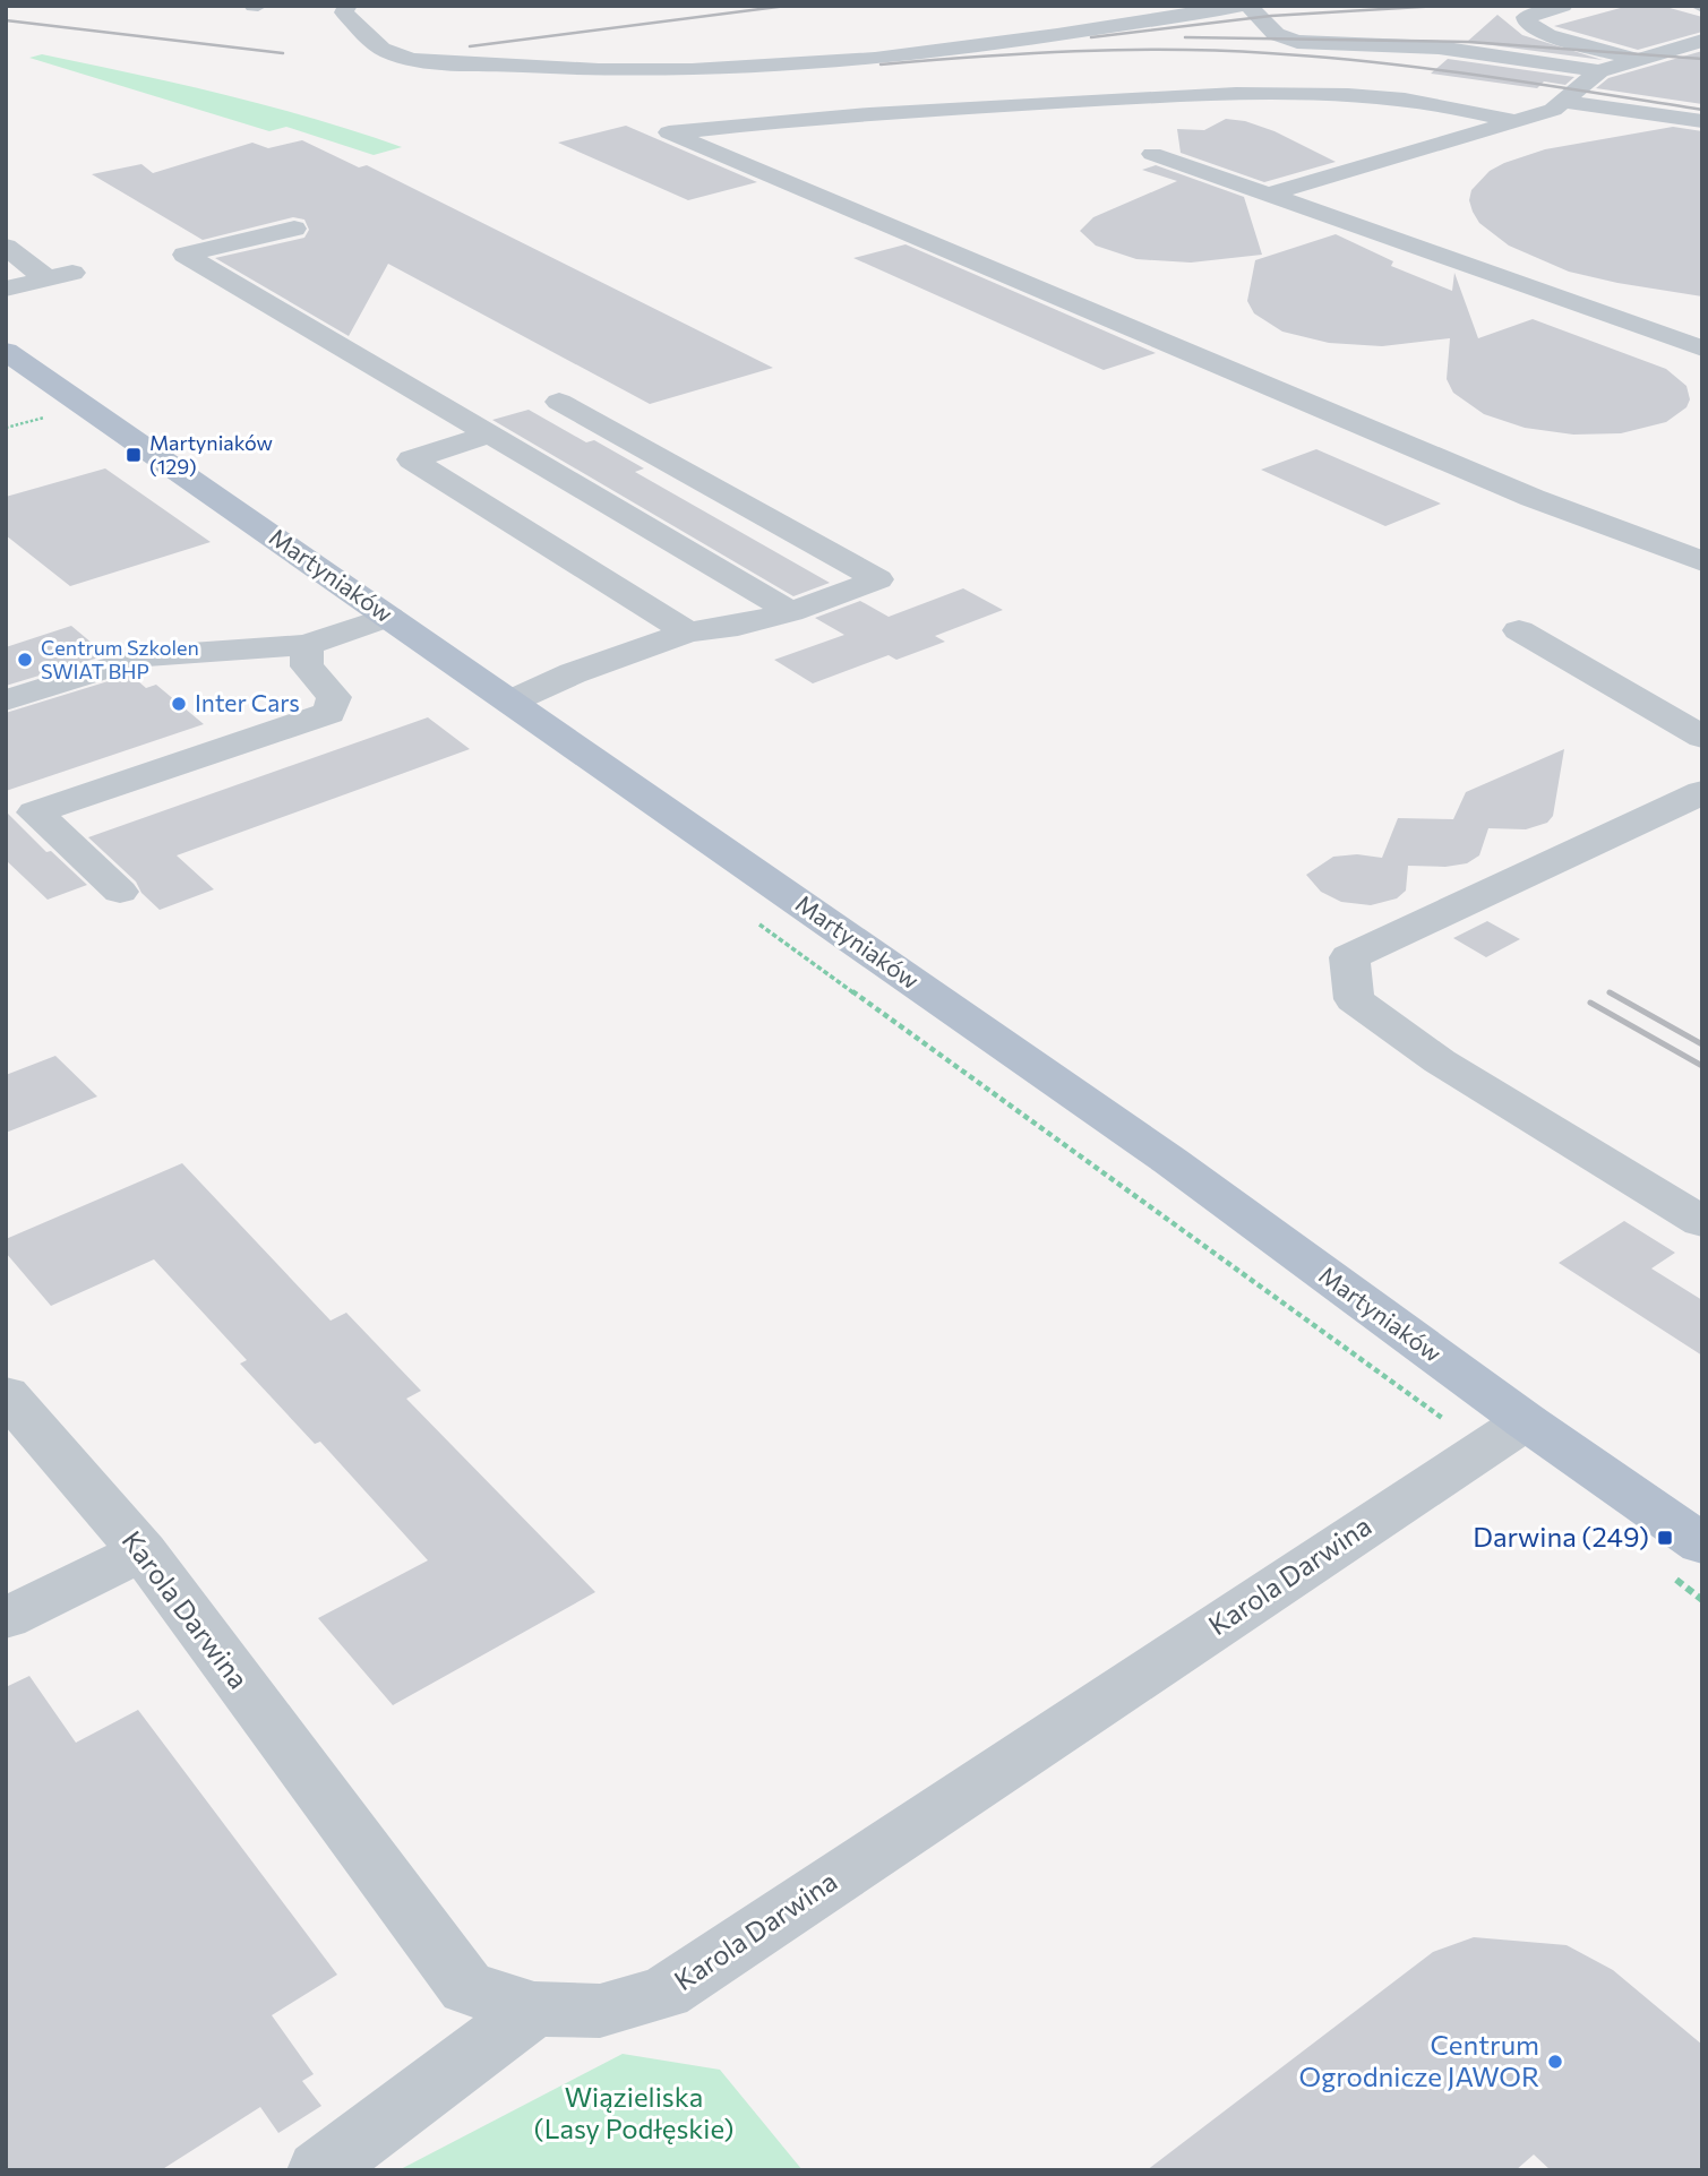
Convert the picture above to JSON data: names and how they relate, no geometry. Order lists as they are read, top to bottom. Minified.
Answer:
{"streets":{"main road":["Martyniaków"],"street":["Karola Darwina"]},"crossings":[["Martyniaków","Karola Darwina"]],"parks":["Wiązieliska (Lasy Podłęskie)"],"places":{"transit":["Martyniaków (129)","Darwina (249)"],"other":["Centrum Szkolen SWIAT BHP","Inter Cars","Centrum Ogrodnicze JAWOR"]}}
